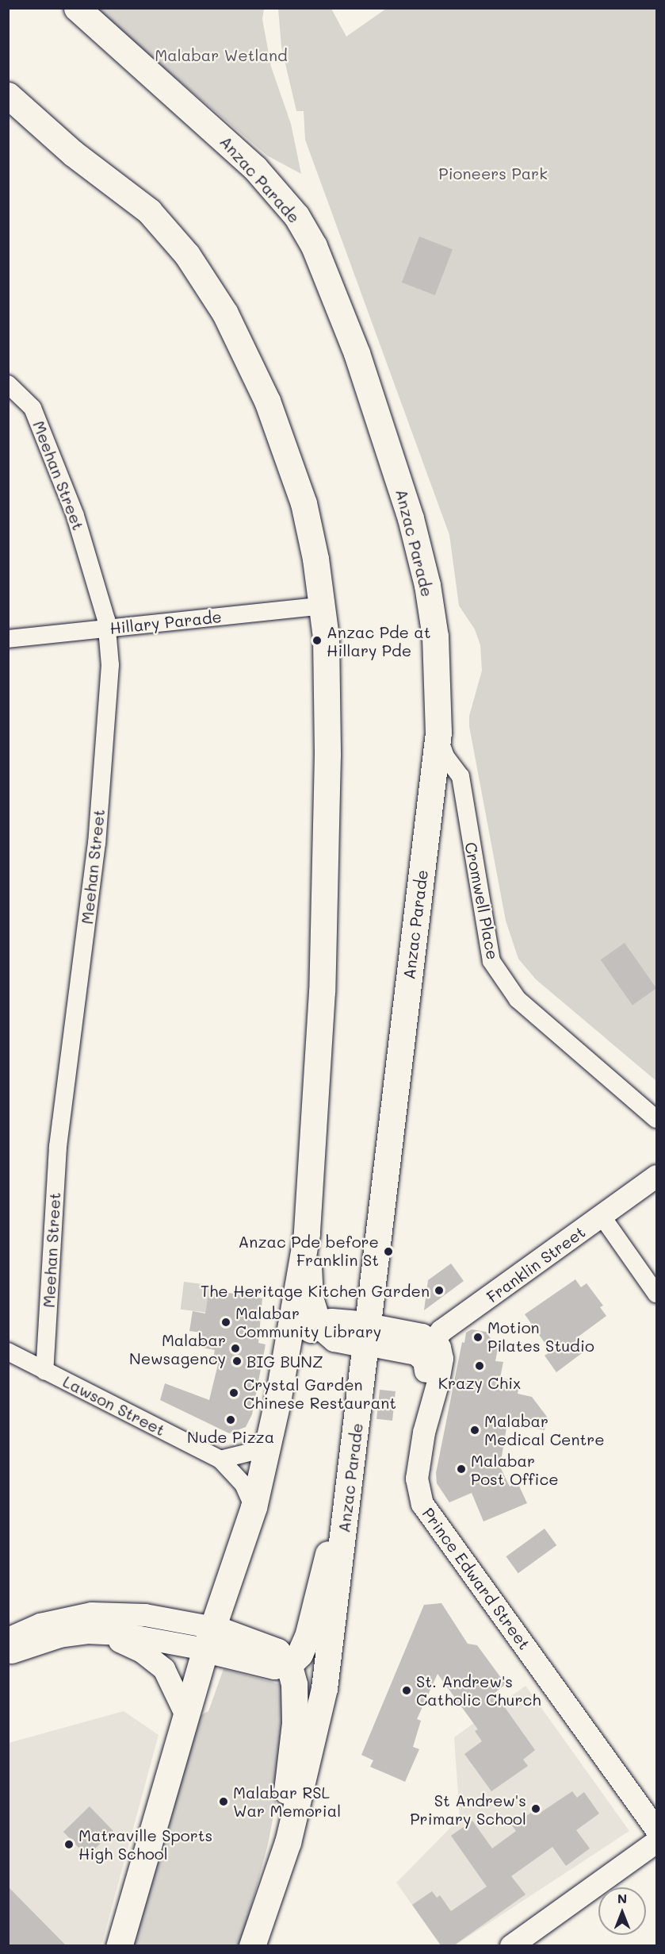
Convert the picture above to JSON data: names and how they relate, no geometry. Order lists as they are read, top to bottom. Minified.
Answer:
{"streets":{"main road":["Anzac Parade"],"street":["Meehan Street","Hillary Parade","Cromwell Place","Franklin Street","Lawson Street","Prince Edward Street"]},"crossings":[["Anzac Parade","Cromwell Place"],["Meehan Street","Hillary Parade"],["Meehan Street","Lawson Street"],["Franklin Street","Prince Edward Street"]],"parks":["Malabar Wetland","Pioneers Park"],"places":["Anzac Pde at Hillary Pde","Anzac Pde before Franklin St","The Heritage Kitchen Garden","Malabar Community Library","Motion Pilates Studio","Malabar Newsagency","BIG BUNZ","Krazy Chix","Crystal Garden Chinese Restaurant","Nude Pizza","Malabar Medical Centre","Malabar Post Office","St. Andrew's Catholic Church","Malabar RSL War Memorial","St Andrew's Primary School","Matraville Sports High School"],"north":"top"}
